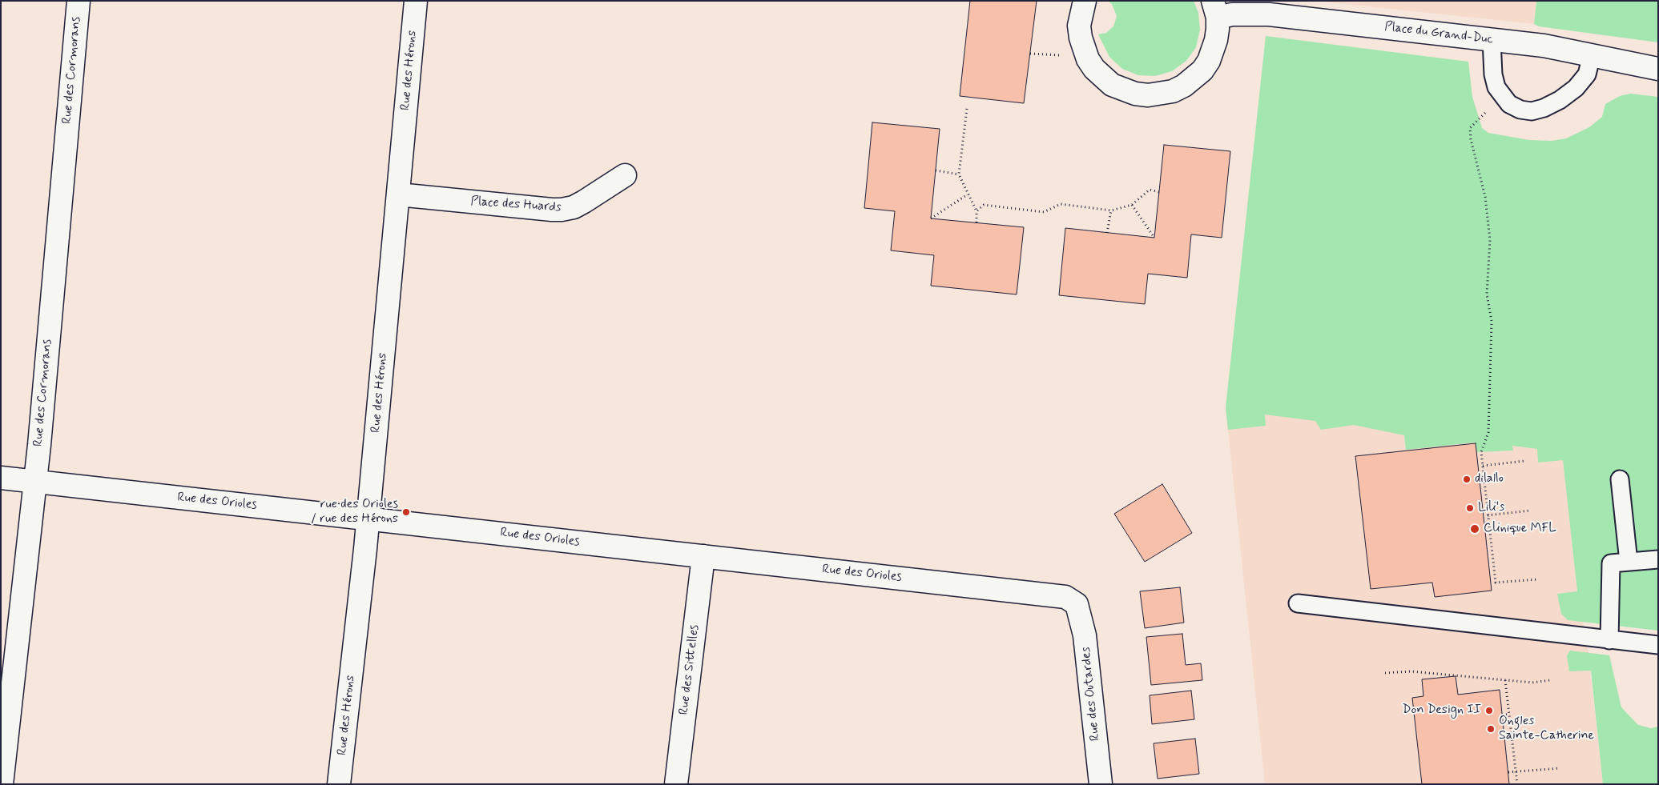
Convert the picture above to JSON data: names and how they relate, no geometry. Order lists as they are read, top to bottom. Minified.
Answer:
{"streets":{"street":["Place du Grand-Duc","Rue des Cormorans","Rue des Hérons","Place des Huards","Rue des Orioles","Rue des Sittelles","Rue des Outardes"]},"crossings":[["Rue des Cormorans","Rue des Orioles"],["Rue des Hérons","Place des Huards"],["Rue des Hérons","Rue des Orioles"],["Rue des Orioles","Rue des Sittelles"],["Rue des Orioles","Rue des Outardes"]],"places":["dilallo","Lili's","rue des Orioles / rue des Hérons","Clinique MFL","Don Design II","Ongles Sainte-Catherine"]}
